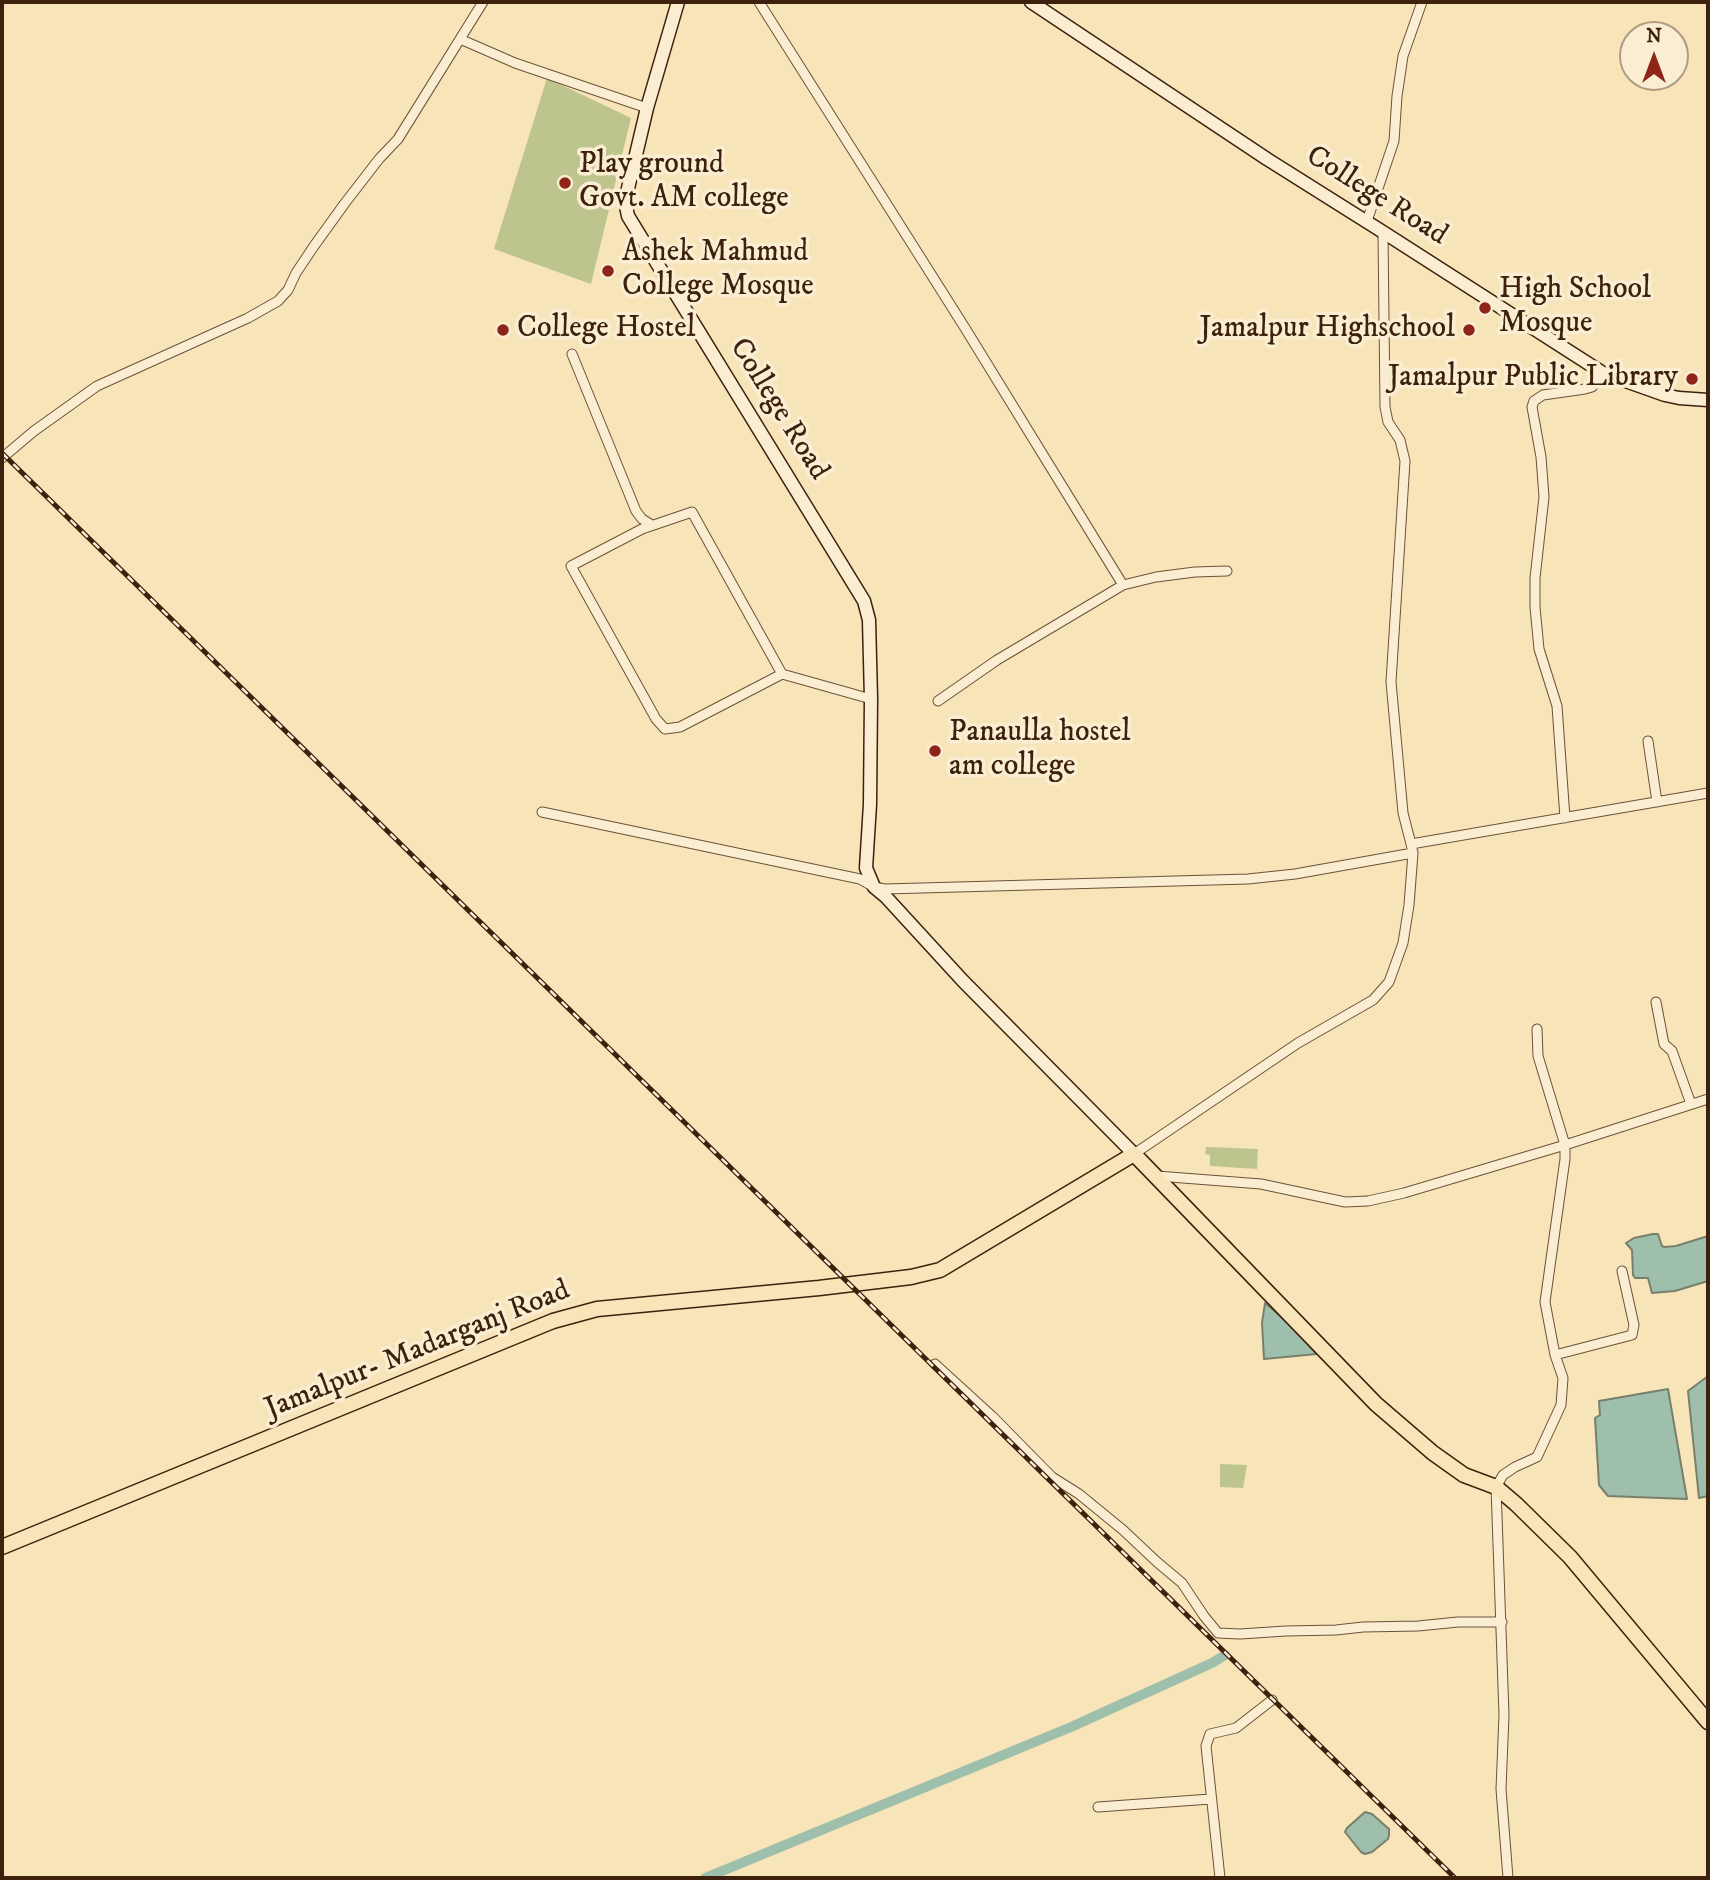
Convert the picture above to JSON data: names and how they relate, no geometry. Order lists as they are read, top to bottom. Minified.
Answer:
{"streets":{"main road":["College Road","Jamalpur- Madarganj Road"]},"places":["Play ground Govt. AM college","Ashek Mahmud College Mosque","High School Mosque","College Hostel","Jamalpur Highschool","Jamalpur Public Library","Panaulla hostel am college"],"north":"top"}
